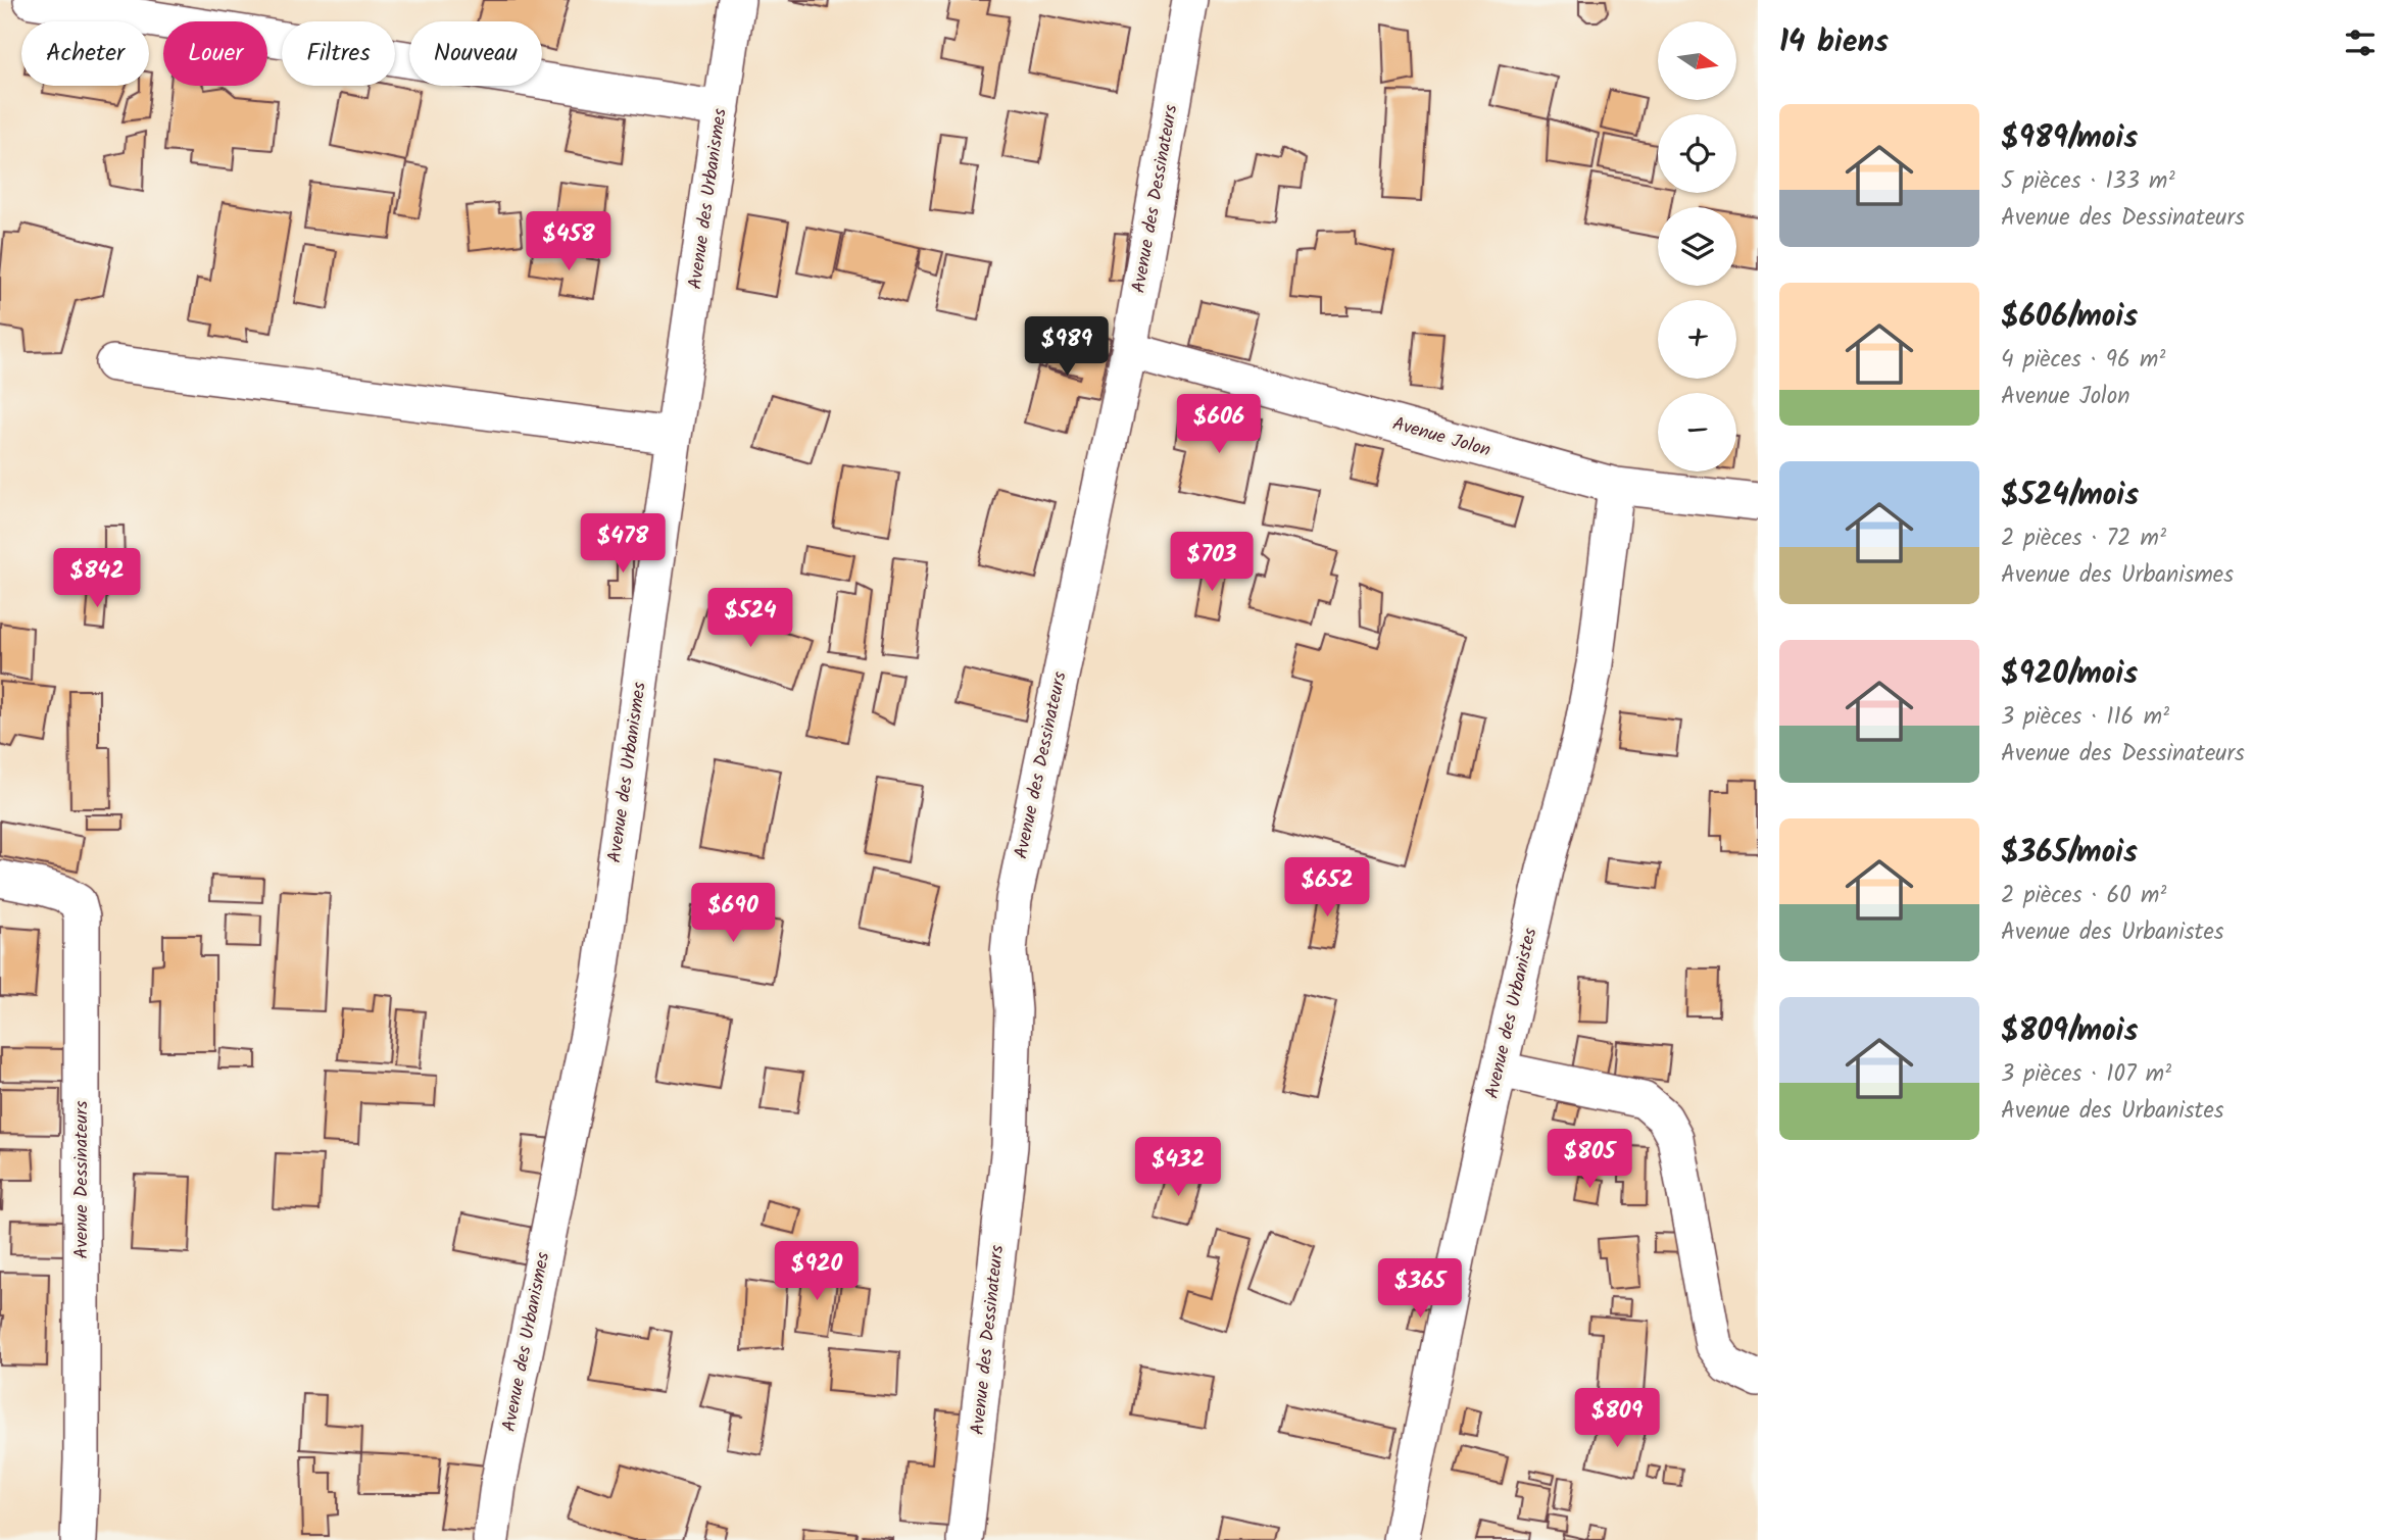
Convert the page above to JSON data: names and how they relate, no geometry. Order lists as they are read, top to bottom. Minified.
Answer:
{"streets":{"street":["Avenue des Urbanismes","Avenue des Dessinateurs","Avenue Jolon","Avenue des Urbanistes","Avenue Dessinateurs"]},"crossings":[["Avenue des Dessinateurs","Avenue Jolon"],["Avenue Jolon","Avenue des Urbanistes"]],"north":"right","page":{"heading":"14 biens","map_buttons":["+","−"],"chip":["Acheter","Louer","Filtres","Nouveau"],"list":[{"name":"$989/mois","note":"5 pièces · 133 m² · Avenue des Dessinateurs"},{"name":"$606/mois","note":"4 pièces · 96 m² · Avenue Jolon"},{"name":"$524/mois","note":"2 pièces · 72 m² · Avenue des Urbanismes"},{"name":"$920/mois","note":"3 pièces · 116 m² · Avenue des Dessinateurs"},{"name":"$365/mois","note":"2 pièces · 60 m² · Avenue des Urbanistes"},{"name":"$809/mois","note":"3 pièces · 107 m² · Avenue des Urbanistes"}],"price":["$458","$989","$606","$478","$703","$842","$524","$652","$690","$805","$432","$920","$365","$809"]}}
